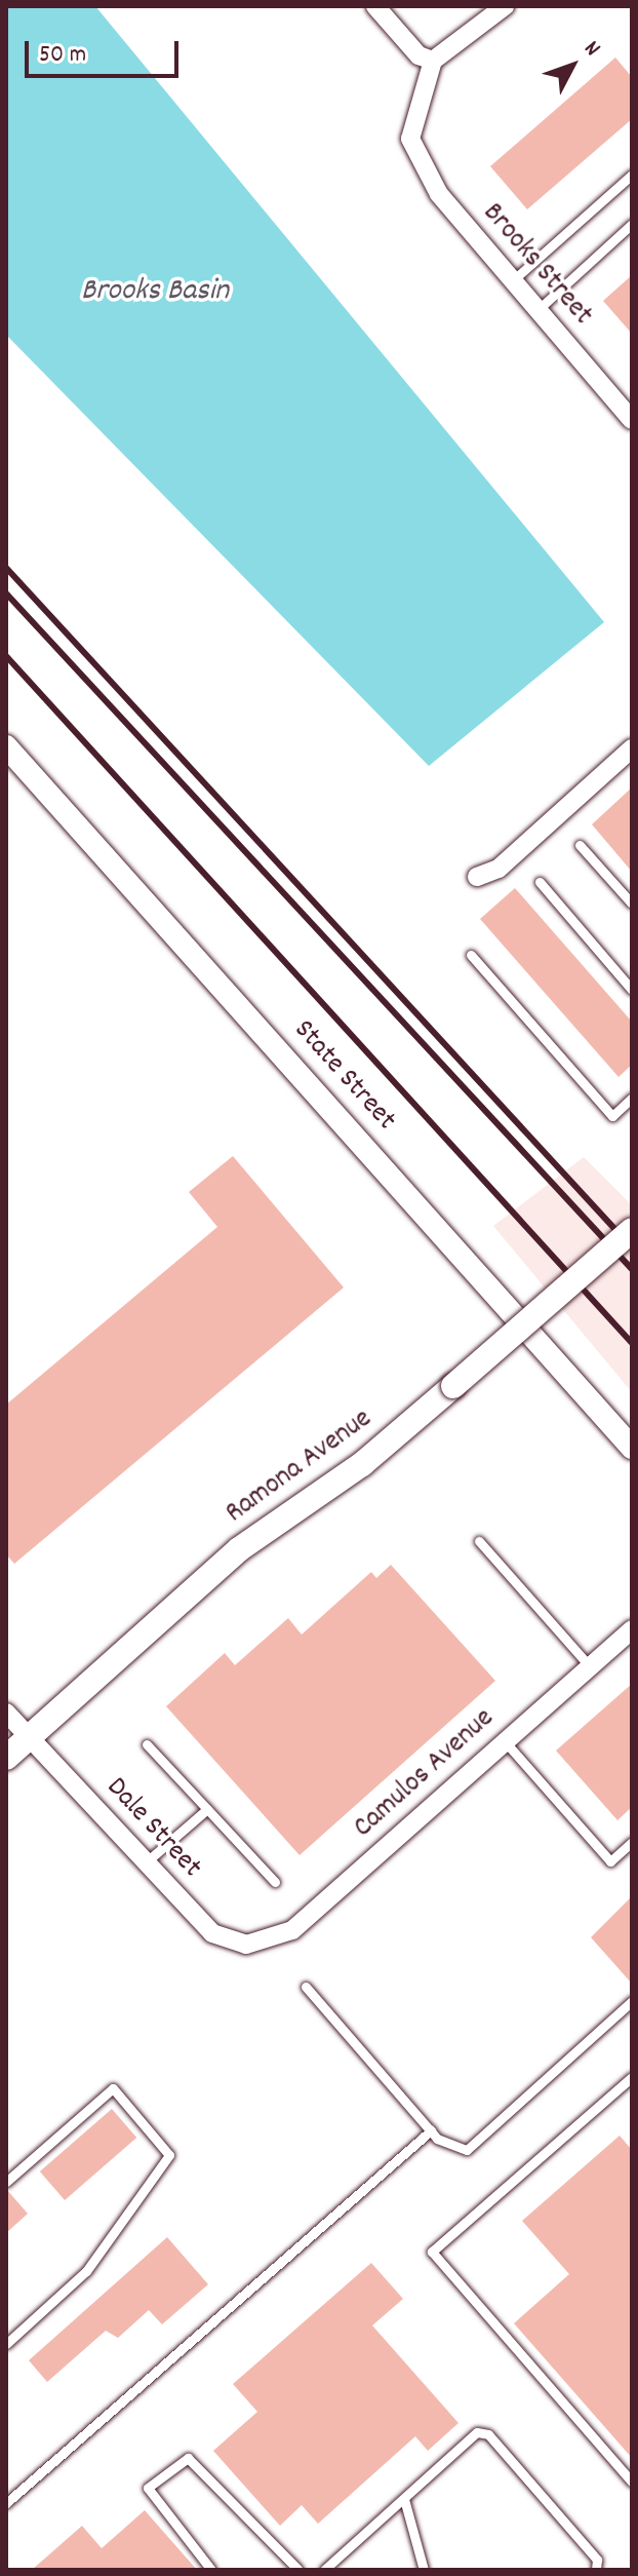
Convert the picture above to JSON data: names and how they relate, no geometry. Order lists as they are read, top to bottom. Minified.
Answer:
{"streets":{"main road":["Ramona Avenue"],"street":["Brooks Street","State Street","Camulos Avenue","Dale Street"]},"crossings":[["Ramona Avenue","Dale Street"],["Camulos Avenue","Dale Street"]],"water":["Brooks Basin"],"scale_bar":"50 m","north":"top right"}
